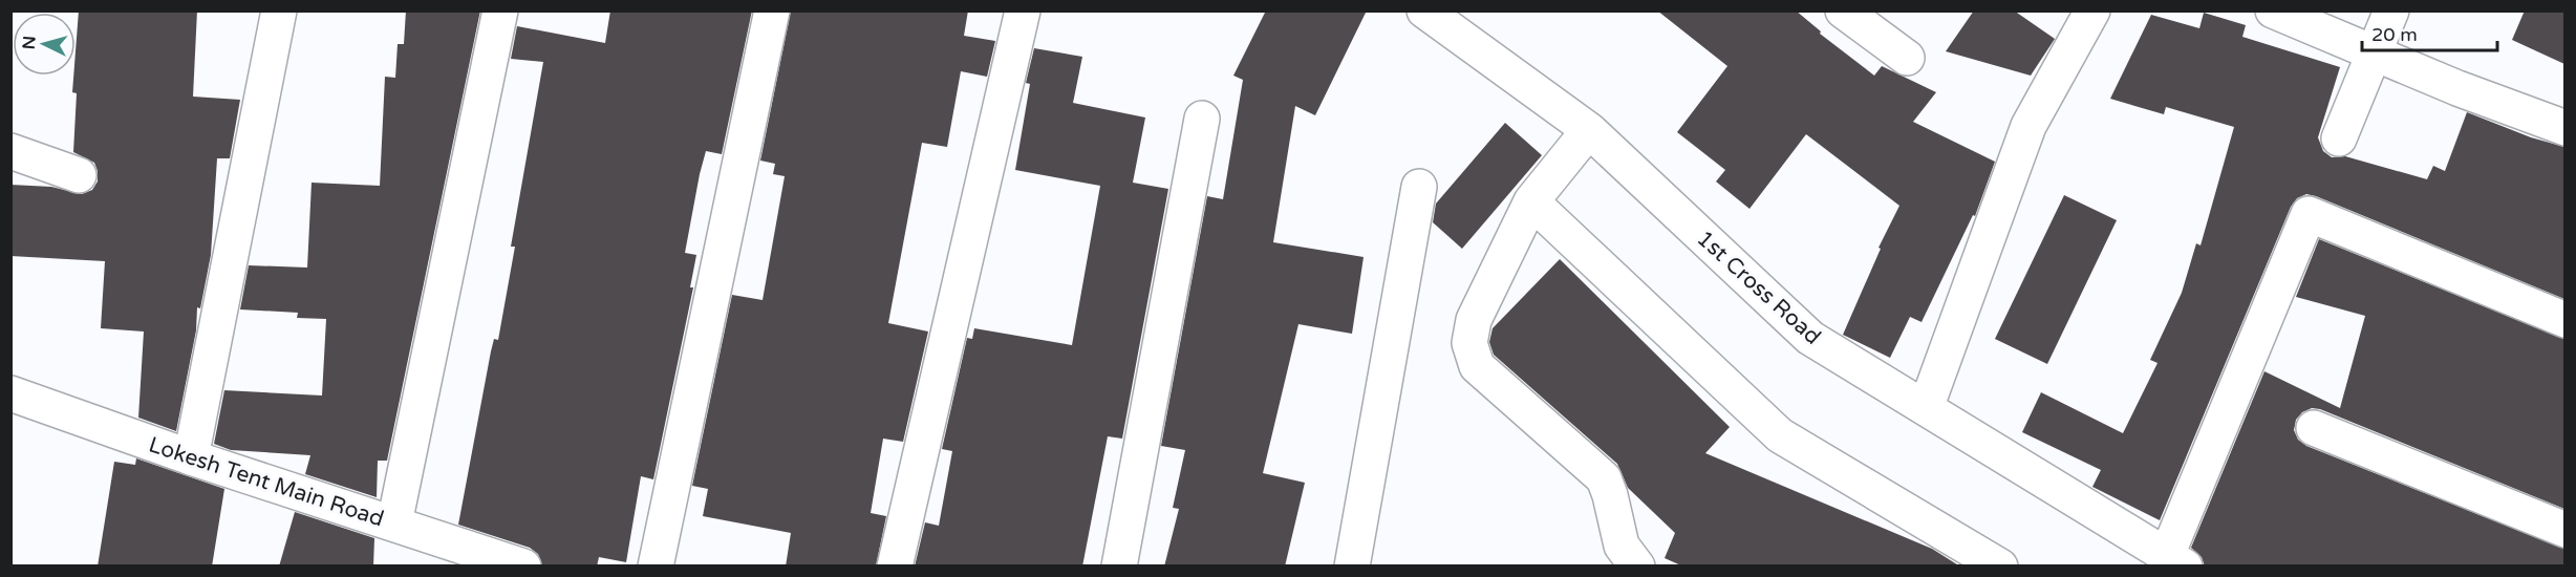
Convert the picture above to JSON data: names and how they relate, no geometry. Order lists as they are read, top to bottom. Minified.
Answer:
{"streets":{"street":["1st Cross Road","Lokesh Tent Main Road"]},"scale_bar":"20 m","north":"left"}
